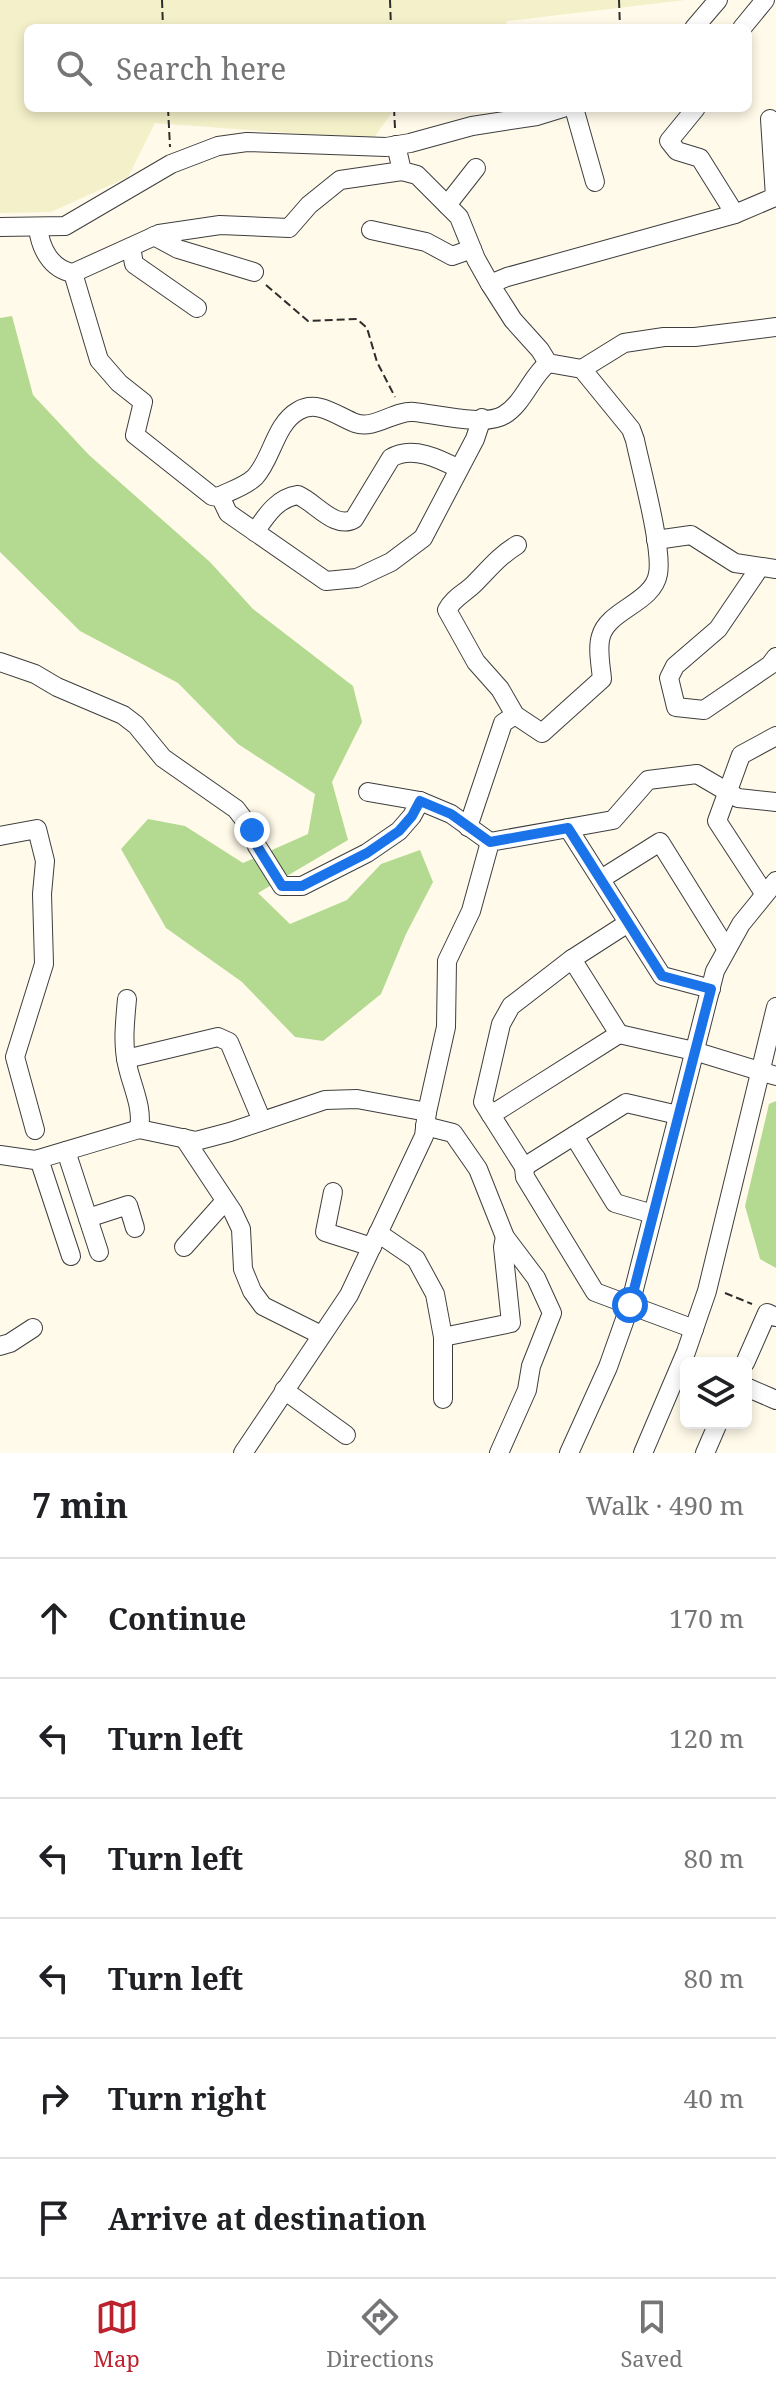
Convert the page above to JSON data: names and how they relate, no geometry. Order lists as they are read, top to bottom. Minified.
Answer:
{"page":{"search":"Search here","heading":["7 min","Walk · 490 m"],"list":[["Continue","170 m"],["Turn left","120 m"],["Turn left","80 m"],["Turn left","80 m"],["Turn right","40 m"],"Arrive at destination"],"nav":["Map","Directions","Saved"]}}
